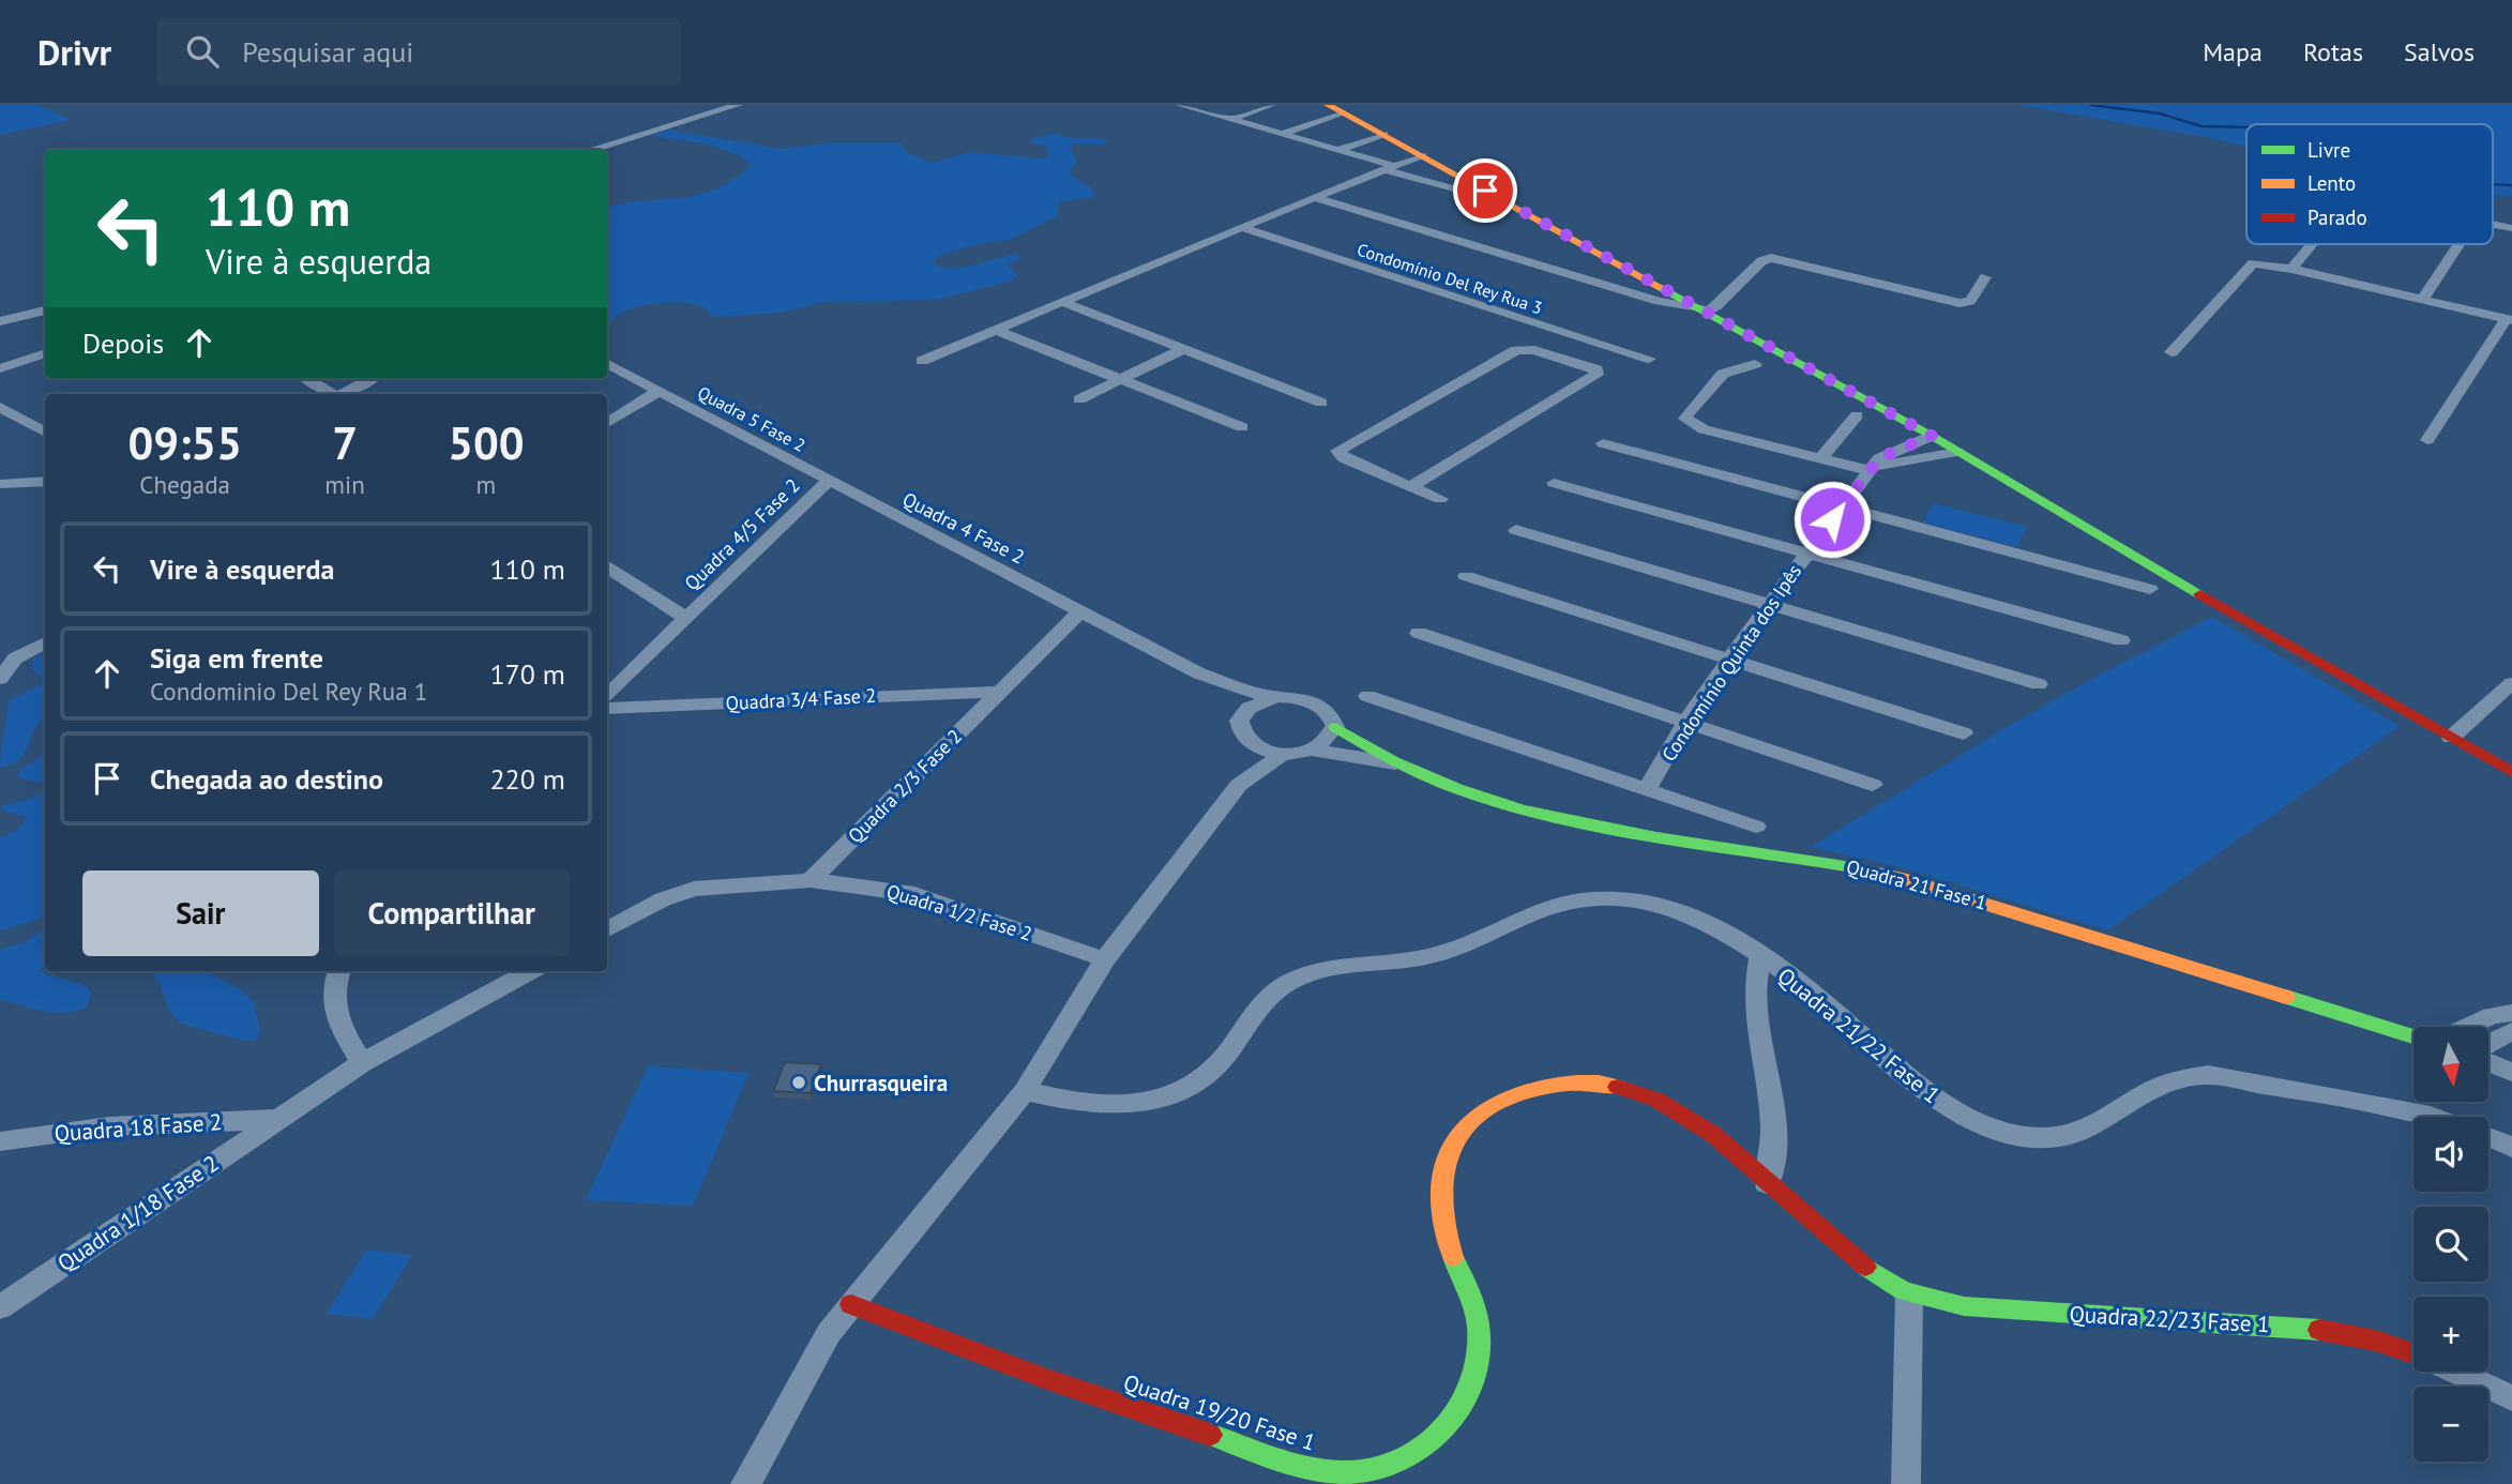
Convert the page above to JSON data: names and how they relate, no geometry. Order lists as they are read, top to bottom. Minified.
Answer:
{"streets":{"street":["Condomínio Del Rey Rua 3","Quadra 5 Fase 2","Quadra 4 Fase 2","Quadra 4/5 Fase 2","Condomínio Quinta dos Ipês","Quadra 3/4 Fase 2","Quadra 2/3 Fase 2","Quadra 21 Fase 1","Quadra 1/2 Fase 2","Quadra 21/22 Fase 1","Quadra 18 Fase 2","Quadra 1/18 Fase 2","Quadra 22/23 Fase 1","Quadra 19/20 Fase 1"]},"crossings":[["Quadra 5 Fase 2","Quadra 4 Fase 2"],["Quadra 5 Fase 2","Quadra 4/5 Fase 2"],["Quadra 4 Fase 2","Quadra 4/5 Fase 2"],["Quadra 4 Fase 2","Quadra 2/3 Fase 2"],["Quadra 3/4 Fase 2","Quadra 2/3 Fase 2"],["Quadra 2/3 Fase 2","Quadra 1/2 Fase 2"],["Quadra 18 Fase 2","Quadra 1/18 Fase 2"],["Quadra 22/23 Fase 1","Quadra 19/20 Fase 1"]],"places":["Churrasqueira"],"legend":["Livre","Lento","Parado"],"north":"bottom","page":{"header":"Drivr","search":"Pesquisar aqui","nav":["Mapa","Rotas","Salvos"],"turn":["110 m","Vire à esquerda"],"then":"Depois","eta":["09:55","Chegada","7","min","500","m"],"list":[{"name":"Vire à esquerda","value":"110 m"},{"name":"Siga em frente","note":"Condominio Del Rey Rua 1","value":"170 m"},{"name":"Chegada ao destino","value":"220 m"}],"buttons":["Sair","Compartilhar"],"map_buttons":["+","−"]}}
